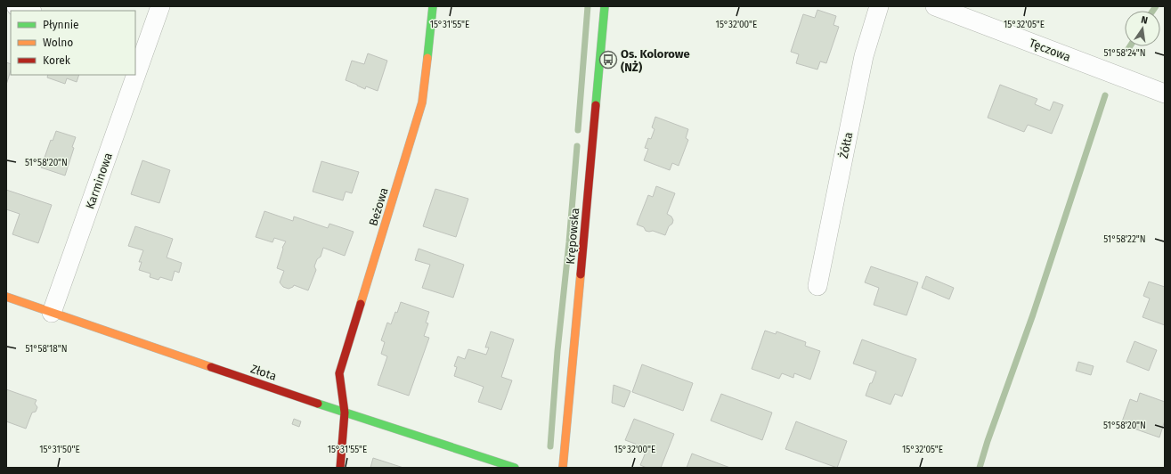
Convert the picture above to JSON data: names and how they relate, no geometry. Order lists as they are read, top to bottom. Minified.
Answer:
{"streets":{"street":["Tęczowa","Żółta","Karminowa","Beżowa","Krępowska","Złota"]},"crossings":[["Karminowa","Złota"],["Beżowa","Złota"]],"places":{"bus stop":["Os. Kolorowe (NŻ)"]},"legend":["Płynnie","Wolno","Korek"],"north":"top","coordinates":["15°31'55\"E","15°32'00\"E","15°32'05\"E","51°58'24\"N","51°58'20\"N","51°58'22\"N","51°58'18\"N","15°31'50\"E"]}
